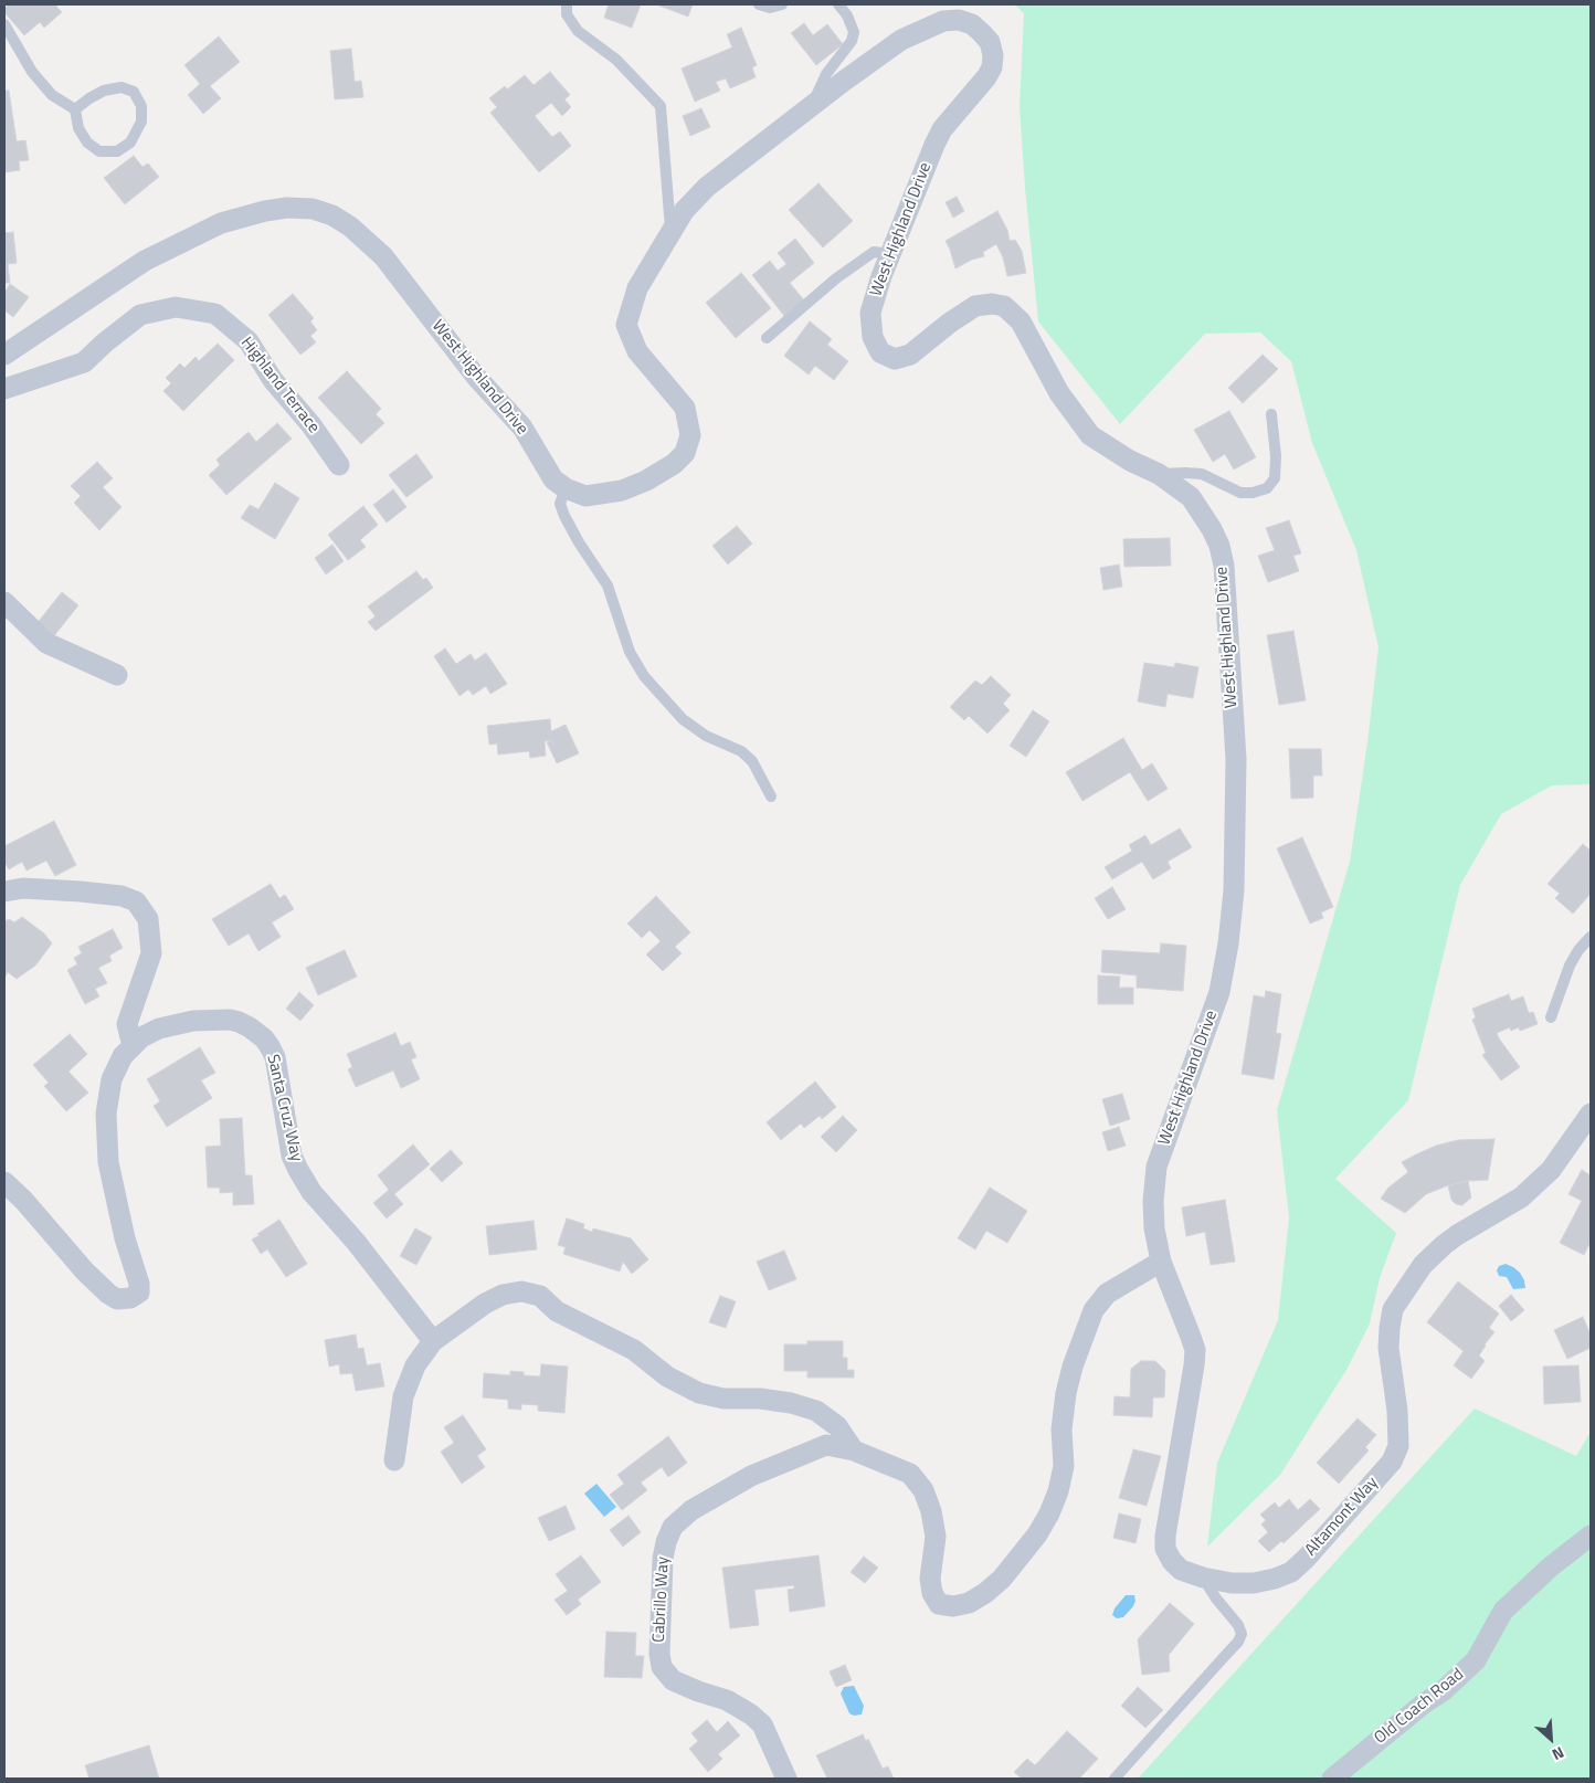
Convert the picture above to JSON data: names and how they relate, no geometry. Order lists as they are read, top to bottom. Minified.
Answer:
{"streets":{"street":["West Highland Drive","Highland Terrace","Santa Cruz Way","Altamont Way","Cabrillo Way","Old Coach Road"]},"crossings":[["West Highland Drive","Altamont Way"]],"north":"bottom right"}
